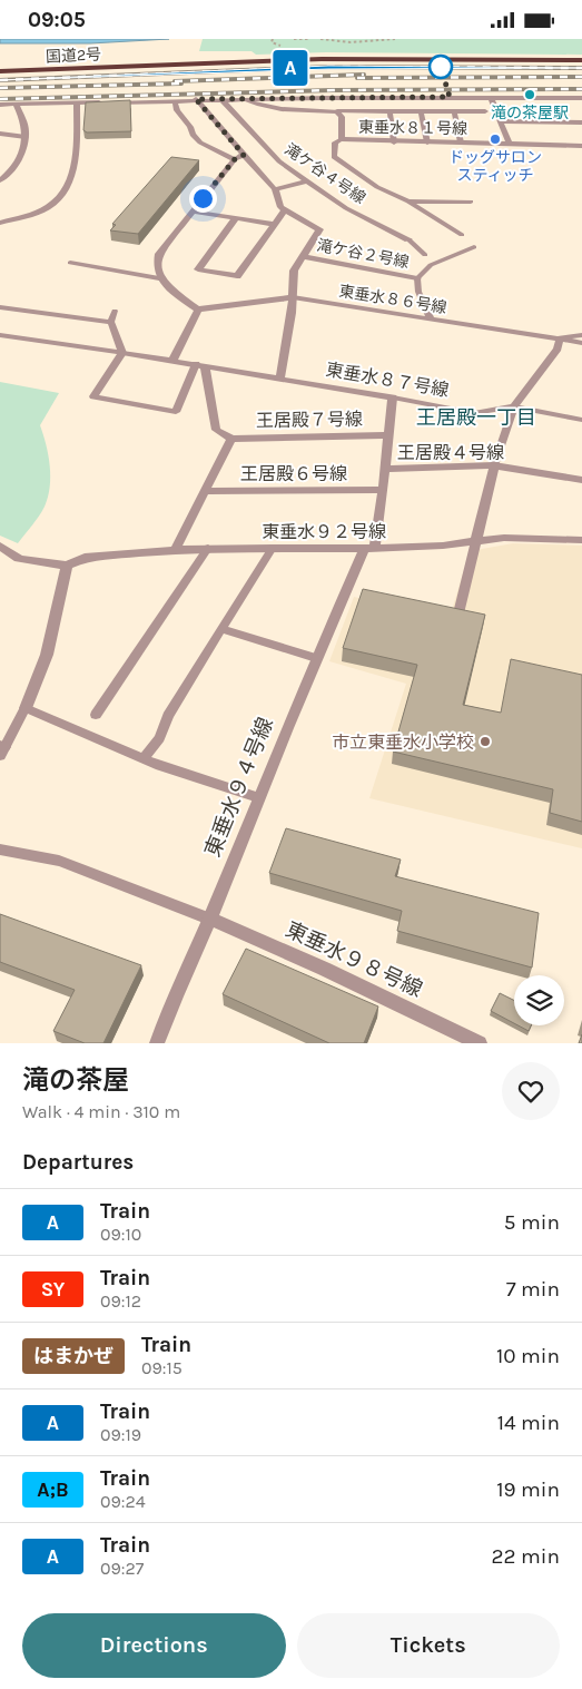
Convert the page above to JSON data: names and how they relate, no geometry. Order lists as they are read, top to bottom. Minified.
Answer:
{"streets":{"highway":["国道2号"],"street":["東垂水８１号線","滝ケ谷４号線","滝ケ谷２号線","東垂水８６号線","東垂水８７号線","王居殿７号線","王居殿４号線","王居殿６号線","東垂水９２号線","東垂水９４号線","東垂水９８号線"]},"crossings":[["東垂水８７号線","東垂水９４号線"],["王居殿７号線","東垂水９４号線"],["王居殿４号線","東垂水９４号線"],["王居殿６号線","東垂水９４号線"],["東垂水９２号線","東垂水９４号線"],["東垂水９４号線","東垂水９８号線"]],"districts":["王居殿一丁目"],"places":["滝の茶屋駅","ドッグサロン スティッチ","市立東垂水小学校"],"page":{"status":"09:05","on_map":"A","heading":[["滝の茶屋","Walk · 4 min · 310 m"],"Departures"],"list":[{"mark":"A","name":"Train","note":"09:10","value":"5 min"},{"mark":"SY","name":"Train","note":"09:12","value":"7 min"},{"mark":"はまかぜ","name":"Train","note":"09:15","value":"10 min"},{"mark":"A","name":"Train","note":"09:19","value":"14 min"},{"mark":"A;B","name":"Train","note":"09:24","value":"19 min"},{"mark":"A","name":"Train","note":"09:27","value":"22 min"}],"buttons":["Directions","Tickets"]}}
